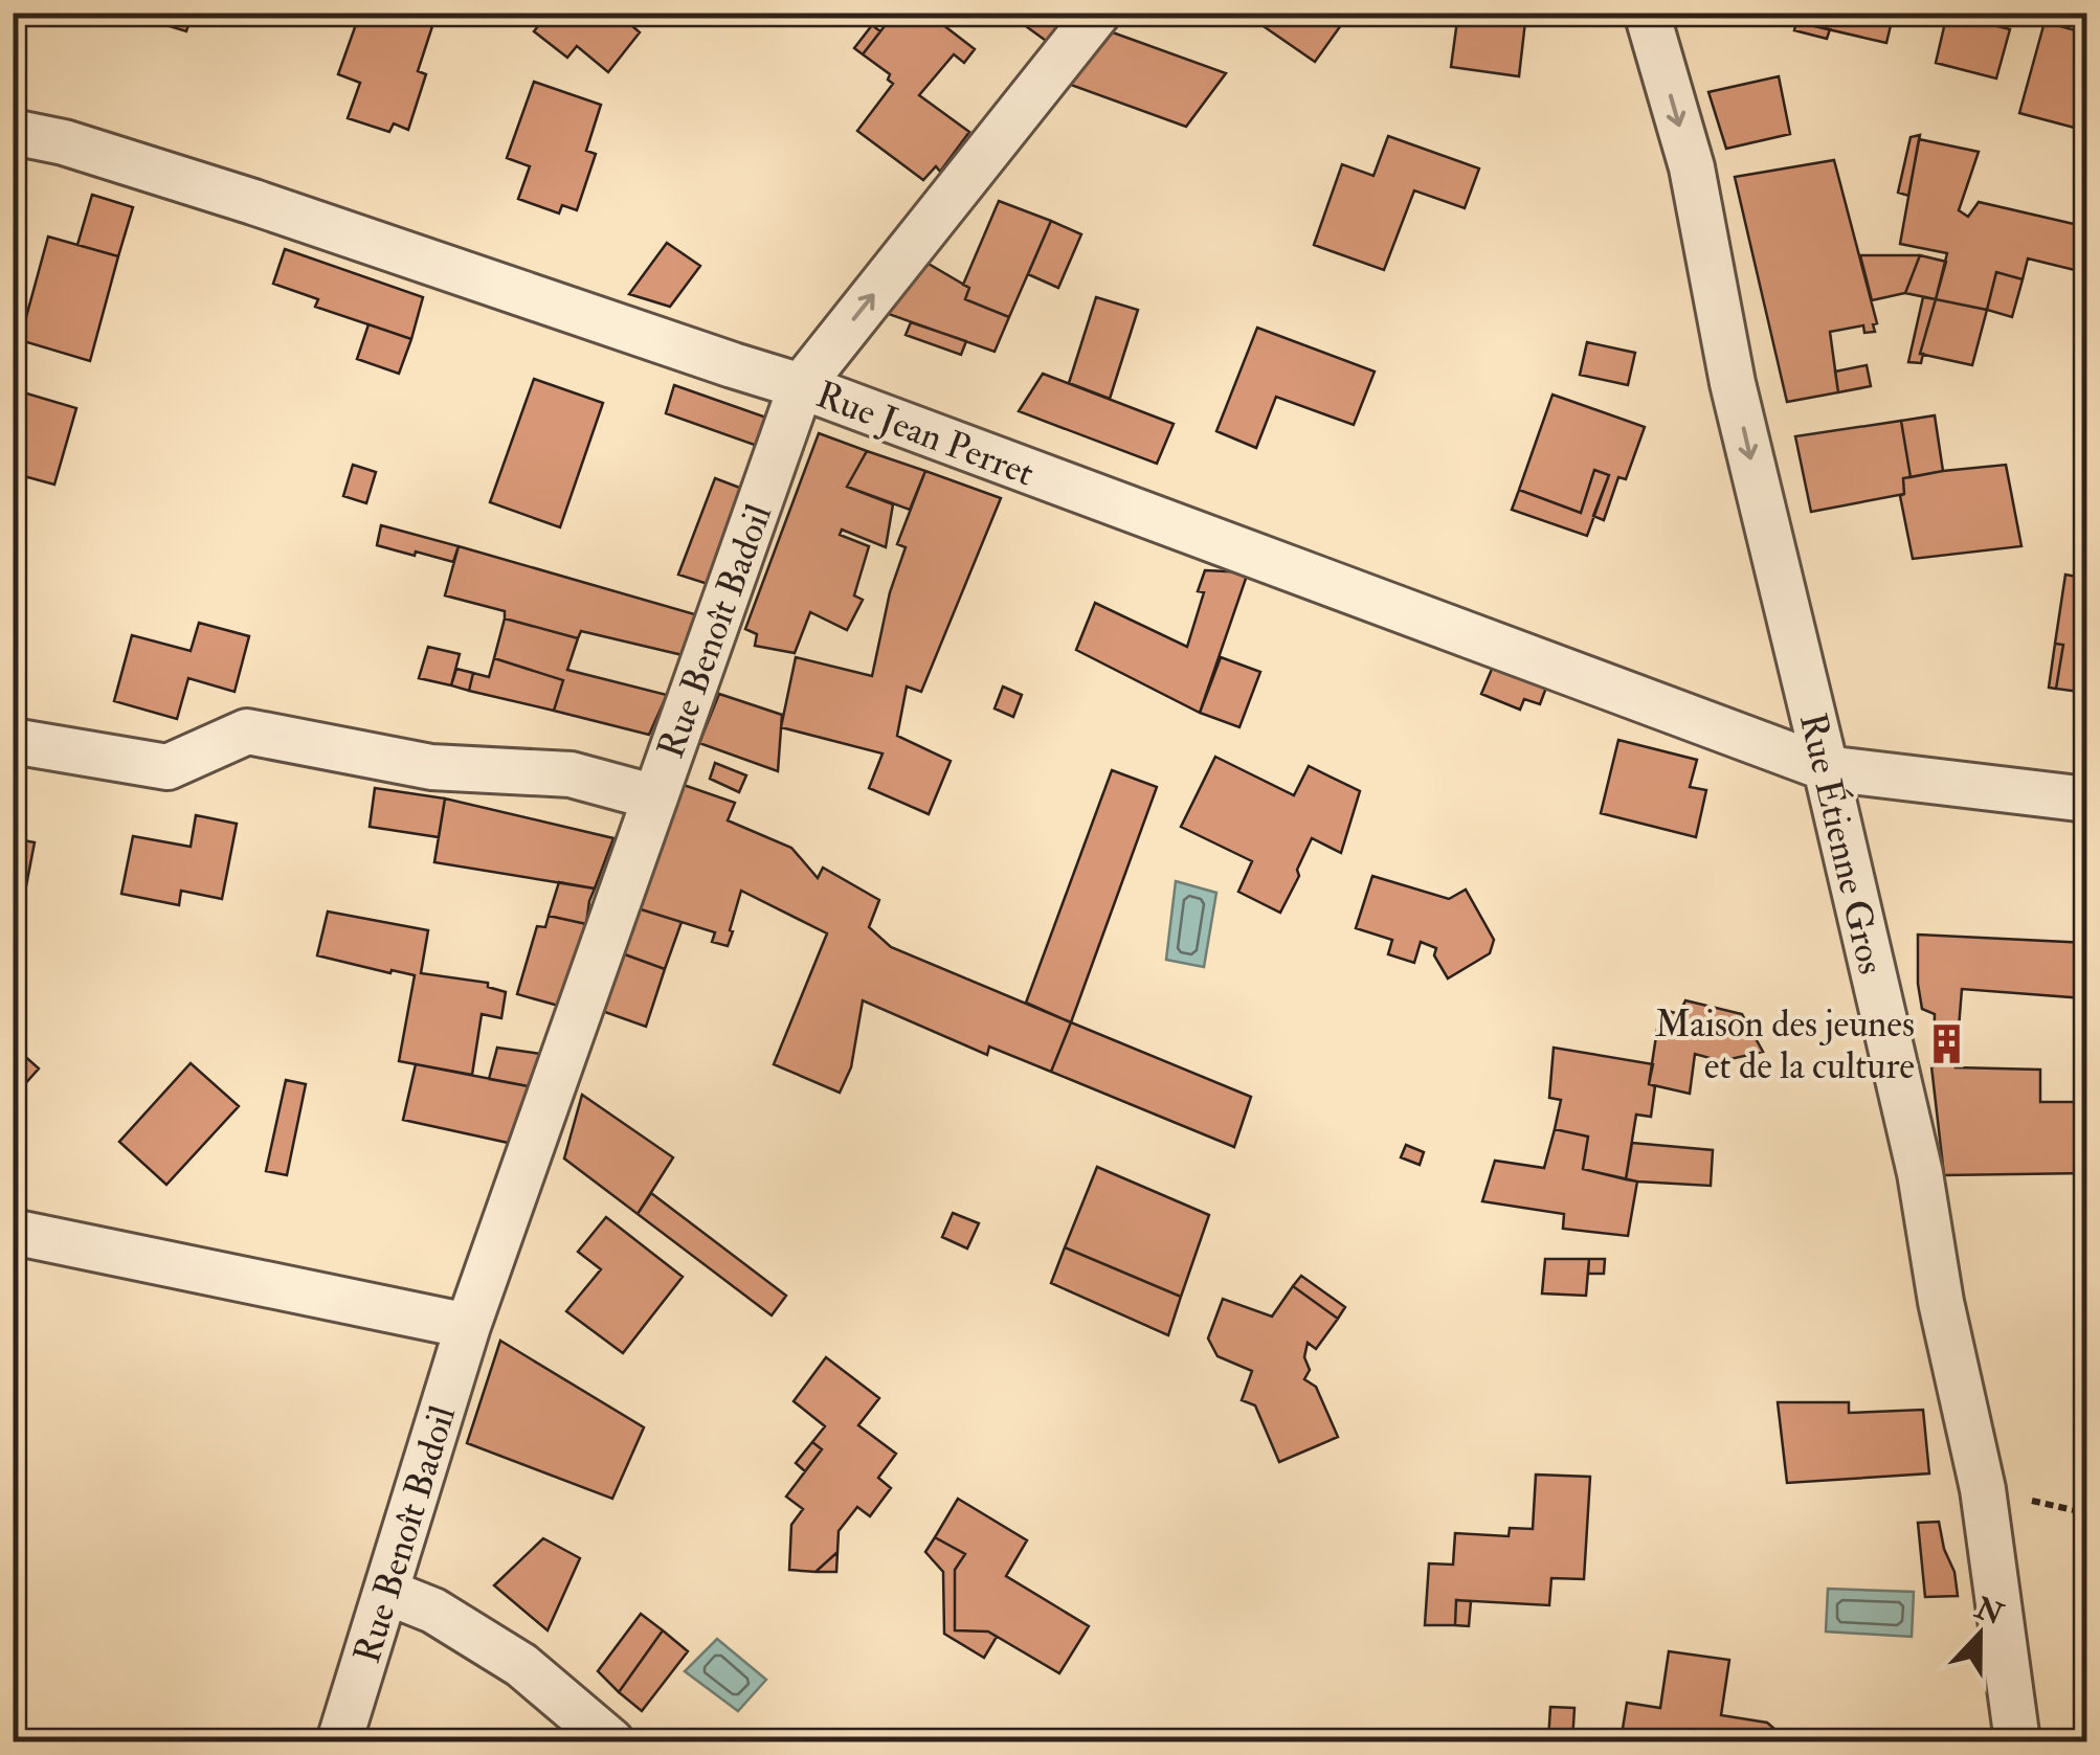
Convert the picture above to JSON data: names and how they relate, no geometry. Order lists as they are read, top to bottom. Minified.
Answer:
{"streets":{"street":["Rue Jean Perret","Rue Benoît Badoil","Rue Étienne Gros"]},"crossings":[["Rue Jean Perret","Rue Benoît Badoil"],["Rue Jean Perret","Rue Étienne Gros"]],"one_way":["Rue Étienne Gros"],"places":{"building":["Maison des jeunes et de la culture"]},"north":"top"}
